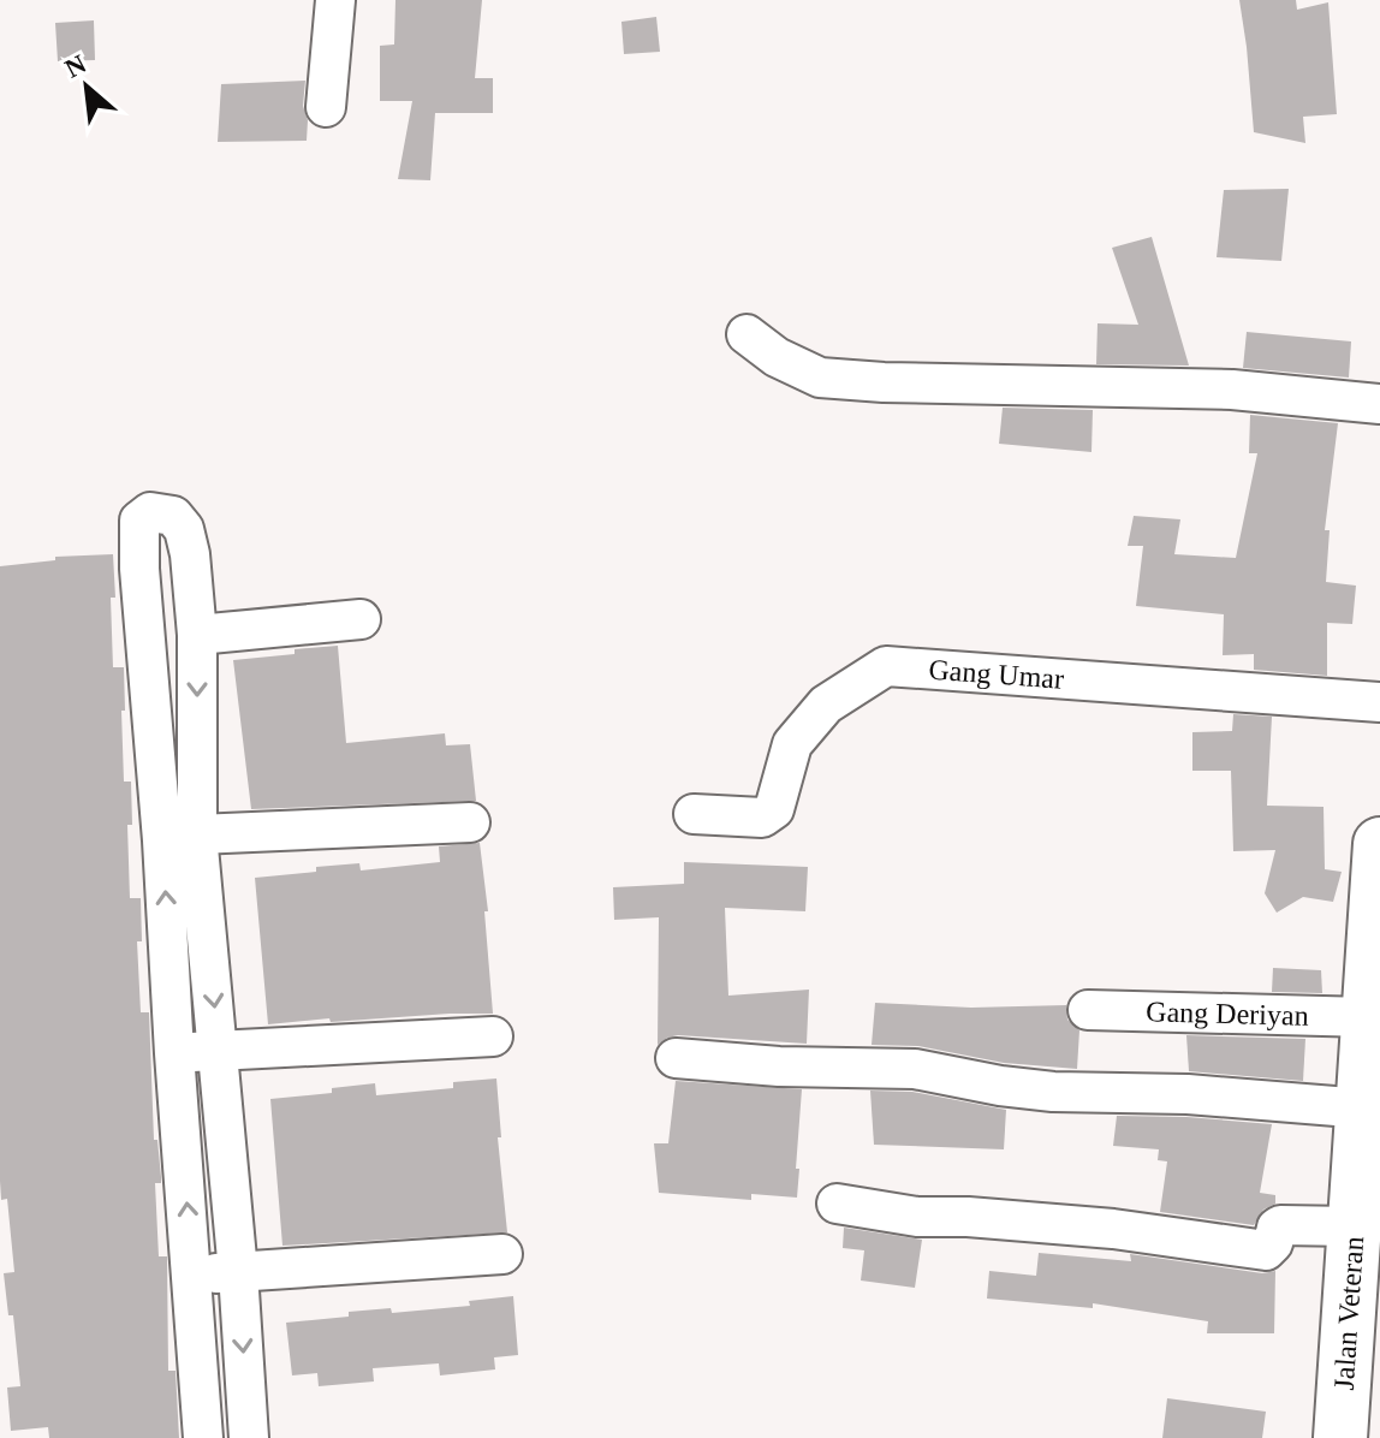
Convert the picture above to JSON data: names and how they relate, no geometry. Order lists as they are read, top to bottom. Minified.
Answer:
{"streets":{"street":["Gang Umar","Gang Deriyan","Jalan Veteran"]},"crossings":[["Gang Deriyan","Jalan Veteran"]],"north":"top left"}
